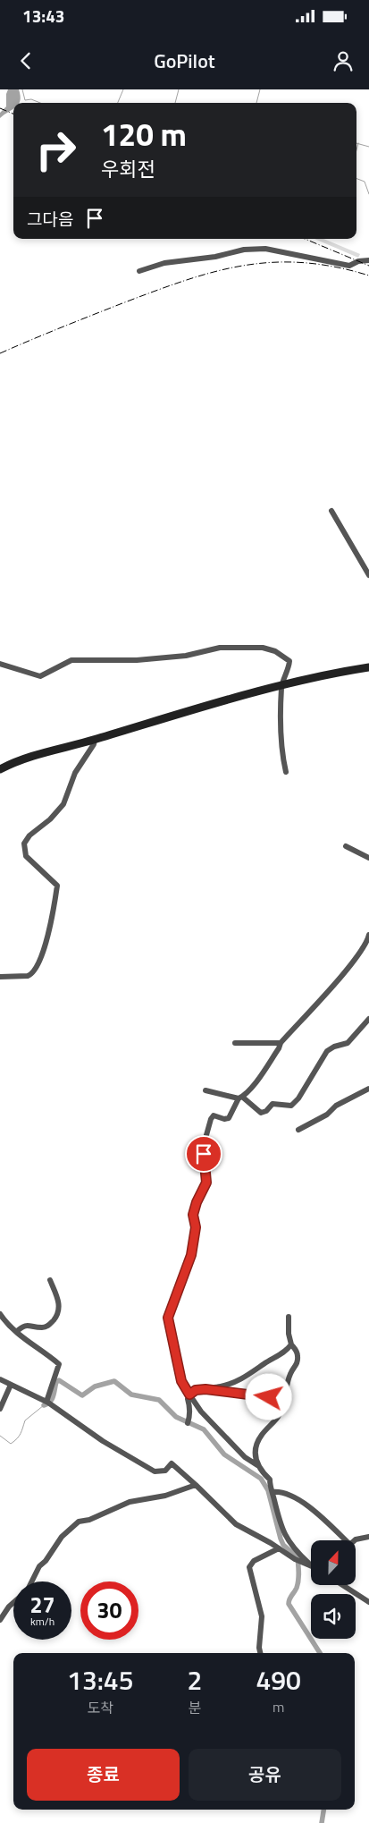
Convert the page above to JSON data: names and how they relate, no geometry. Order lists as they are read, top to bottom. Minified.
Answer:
{"north":"top","page":{"status":"13:43","header":"GoPilot","turn":["120 m","우회전"],"then":"그다음","speed":"27 km/h","limit":"30","eta":["13:45","도착","2","분","490","m"],"buttons":["종료","공유"]}}
